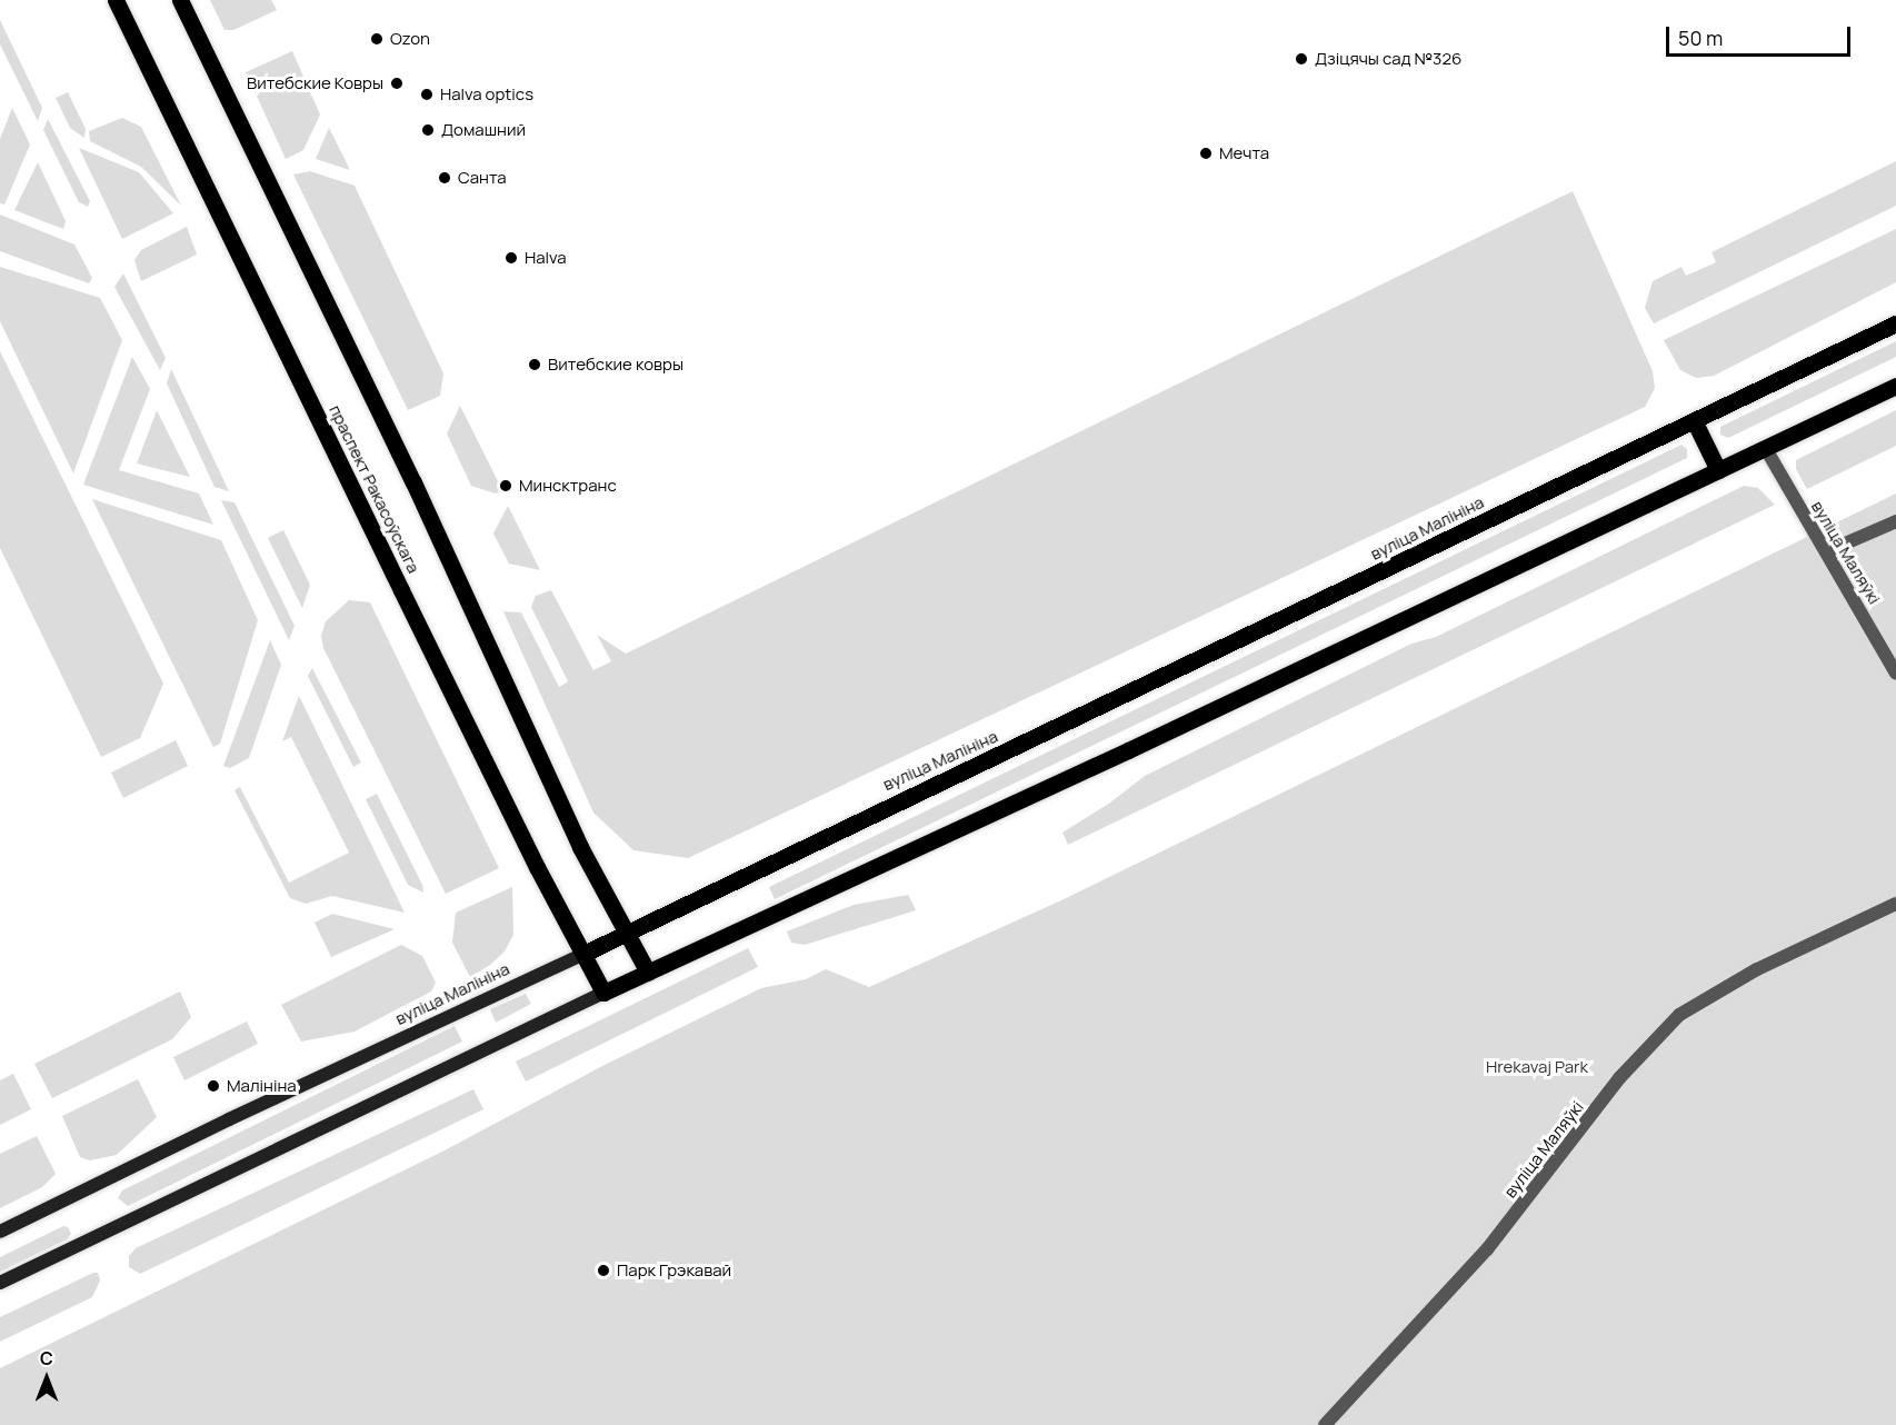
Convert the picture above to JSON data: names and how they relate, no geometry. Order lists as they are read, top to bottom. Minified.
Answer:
{"streets":{"main road":["праспект Ракасоўскага","вуліца Малініна"],"street":["вуліца Маляўкі"]},"crossings":[["праспект Ракасоўскага","вуліца Малініна"]],"parks":["Hrekavaj Park"],"places":["Ozon","Дзіцячы сад №326","Витебские Ковры","Halva optics","Домашний","Мечта","Санта","Halva","Витебские ковры","Минсктранс","Малініна","Парк Грэкавай"],"scale_bar":"50 m","north":"top"}
